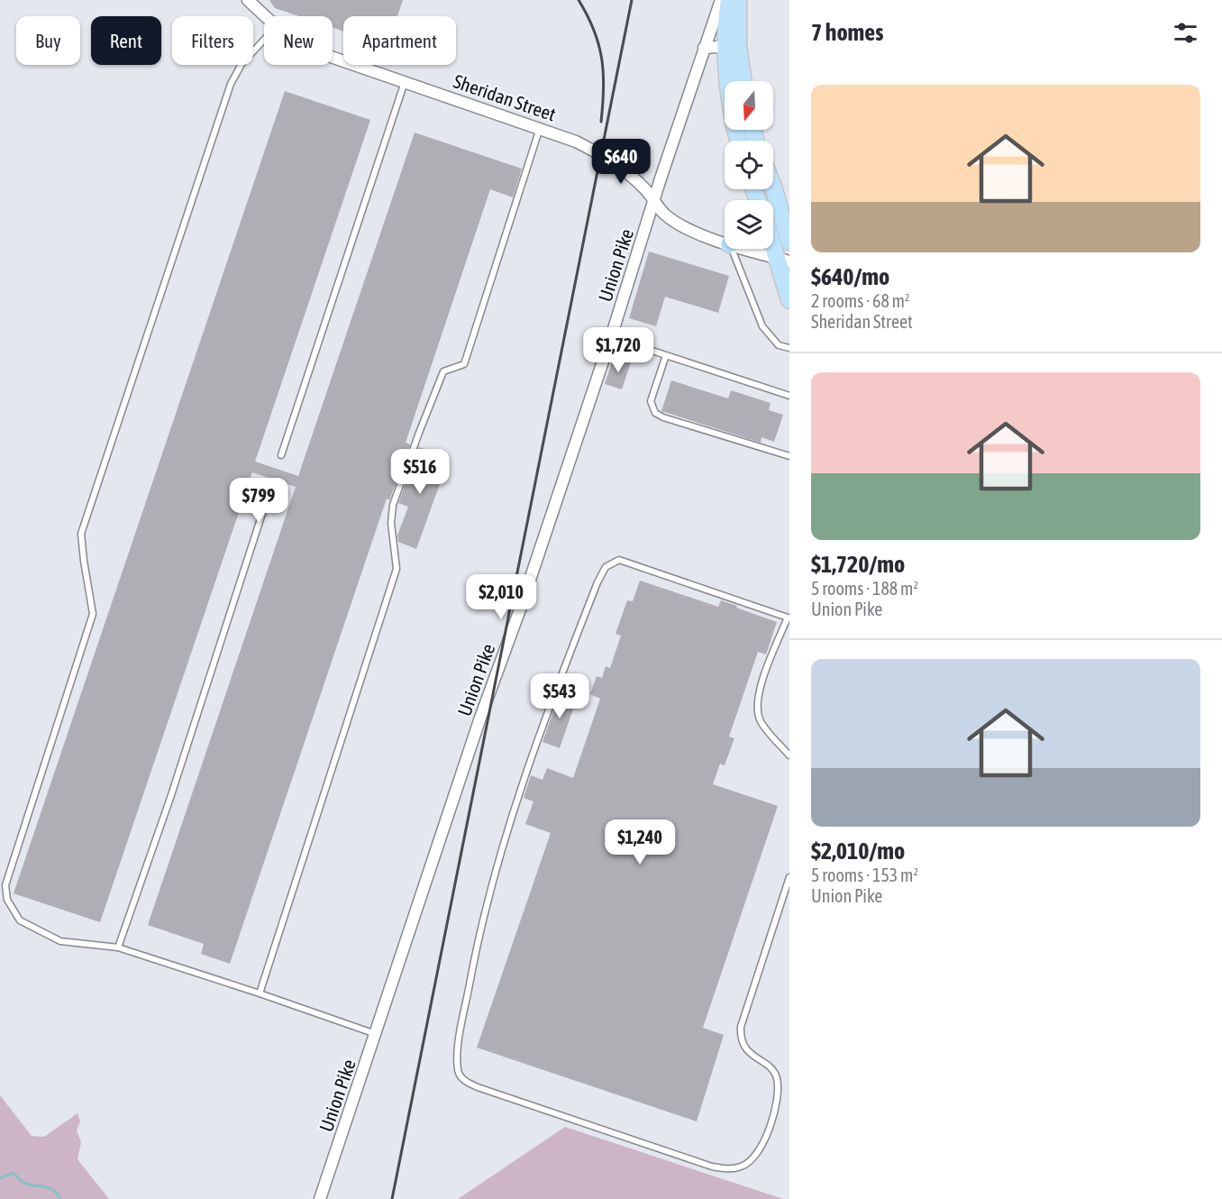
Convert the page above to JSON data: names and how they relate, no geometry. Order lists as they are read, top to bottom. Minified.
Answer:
{"streets":{"street":["Sheridan Street","Union Pike"]},"crossings":[["Sheridan Street","Union Pike"]],"north":"bottom","page":{"heading":"7 homes","chip":["Buy","Rent","Filters","New","Apartment"],"list":[{"name":"$640/mo","note":"2 rooms · 68 m² · Sheridan Street"},{"name":"$1,720/mo","note":"5 rooms · 188 m² · Union Pike"},{"name":"$2,010/mo","note":"5 rooms · 153 m² · Union Pike"}],"price":["$640","$1,720","$516","$799","$2,010","$543","$1,240"]}}
